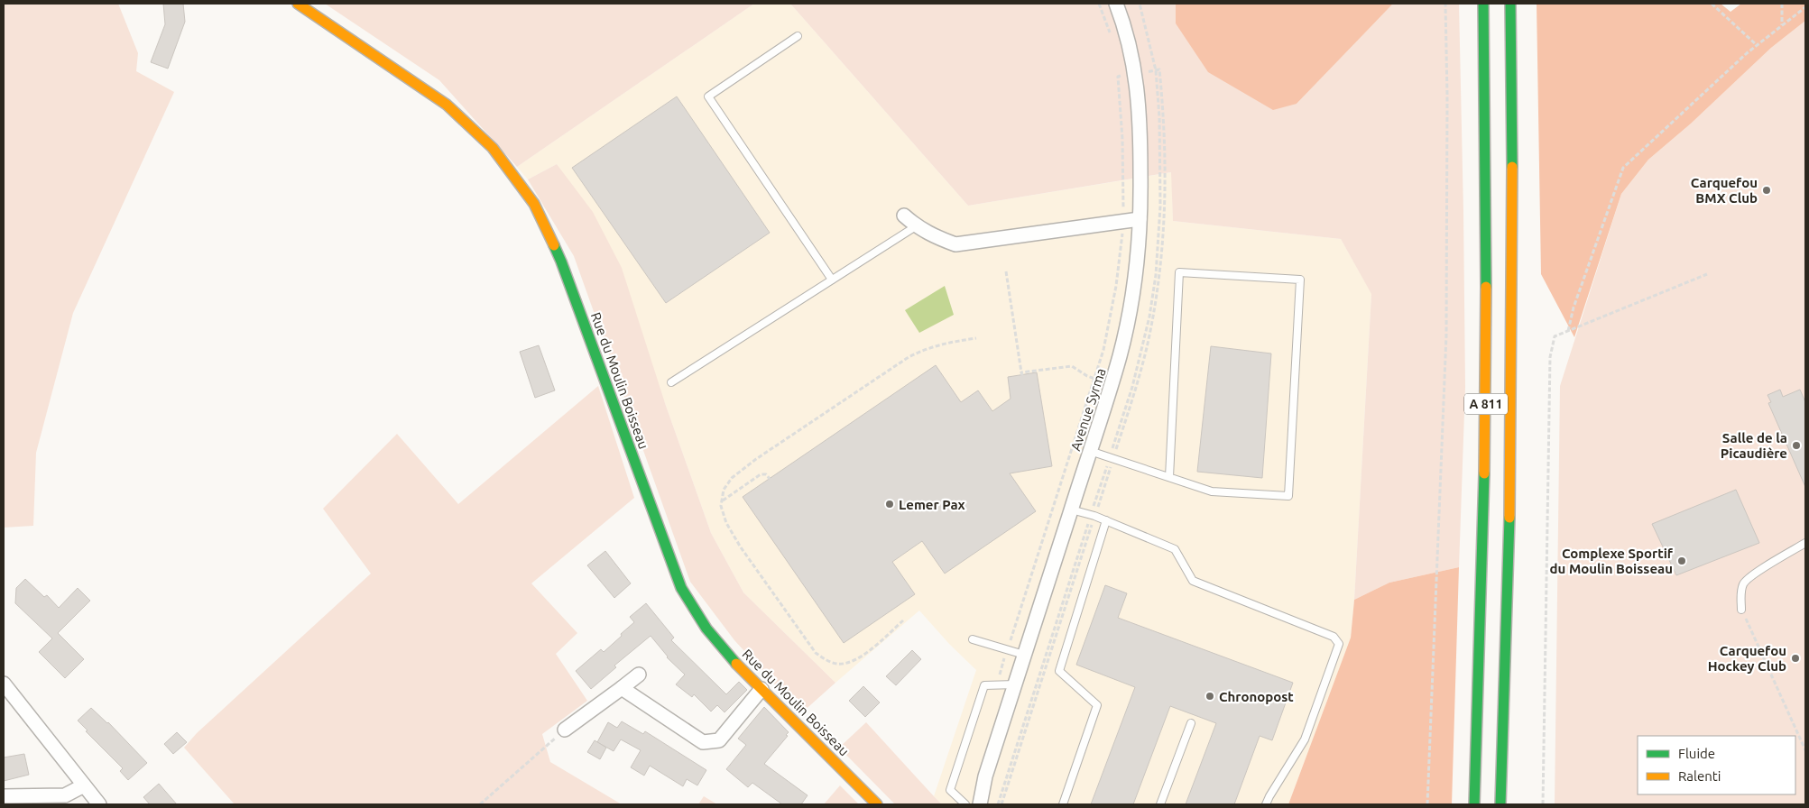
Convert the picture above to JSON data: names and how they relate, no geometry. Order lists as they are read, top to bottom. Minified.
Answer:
{"streets":{"main road":["Rue du Moulin Boisseau","A 811"],"street":["Avenue Syrma"]},"places":["Carquefou BMX Club","Salle de la Picaudière","Lemer Pax","Complexe Sportif du Moulin Boisseau","Carquefou Hockey Club","Chronopost"],"legend":["Fluide","Ralenti"]}
